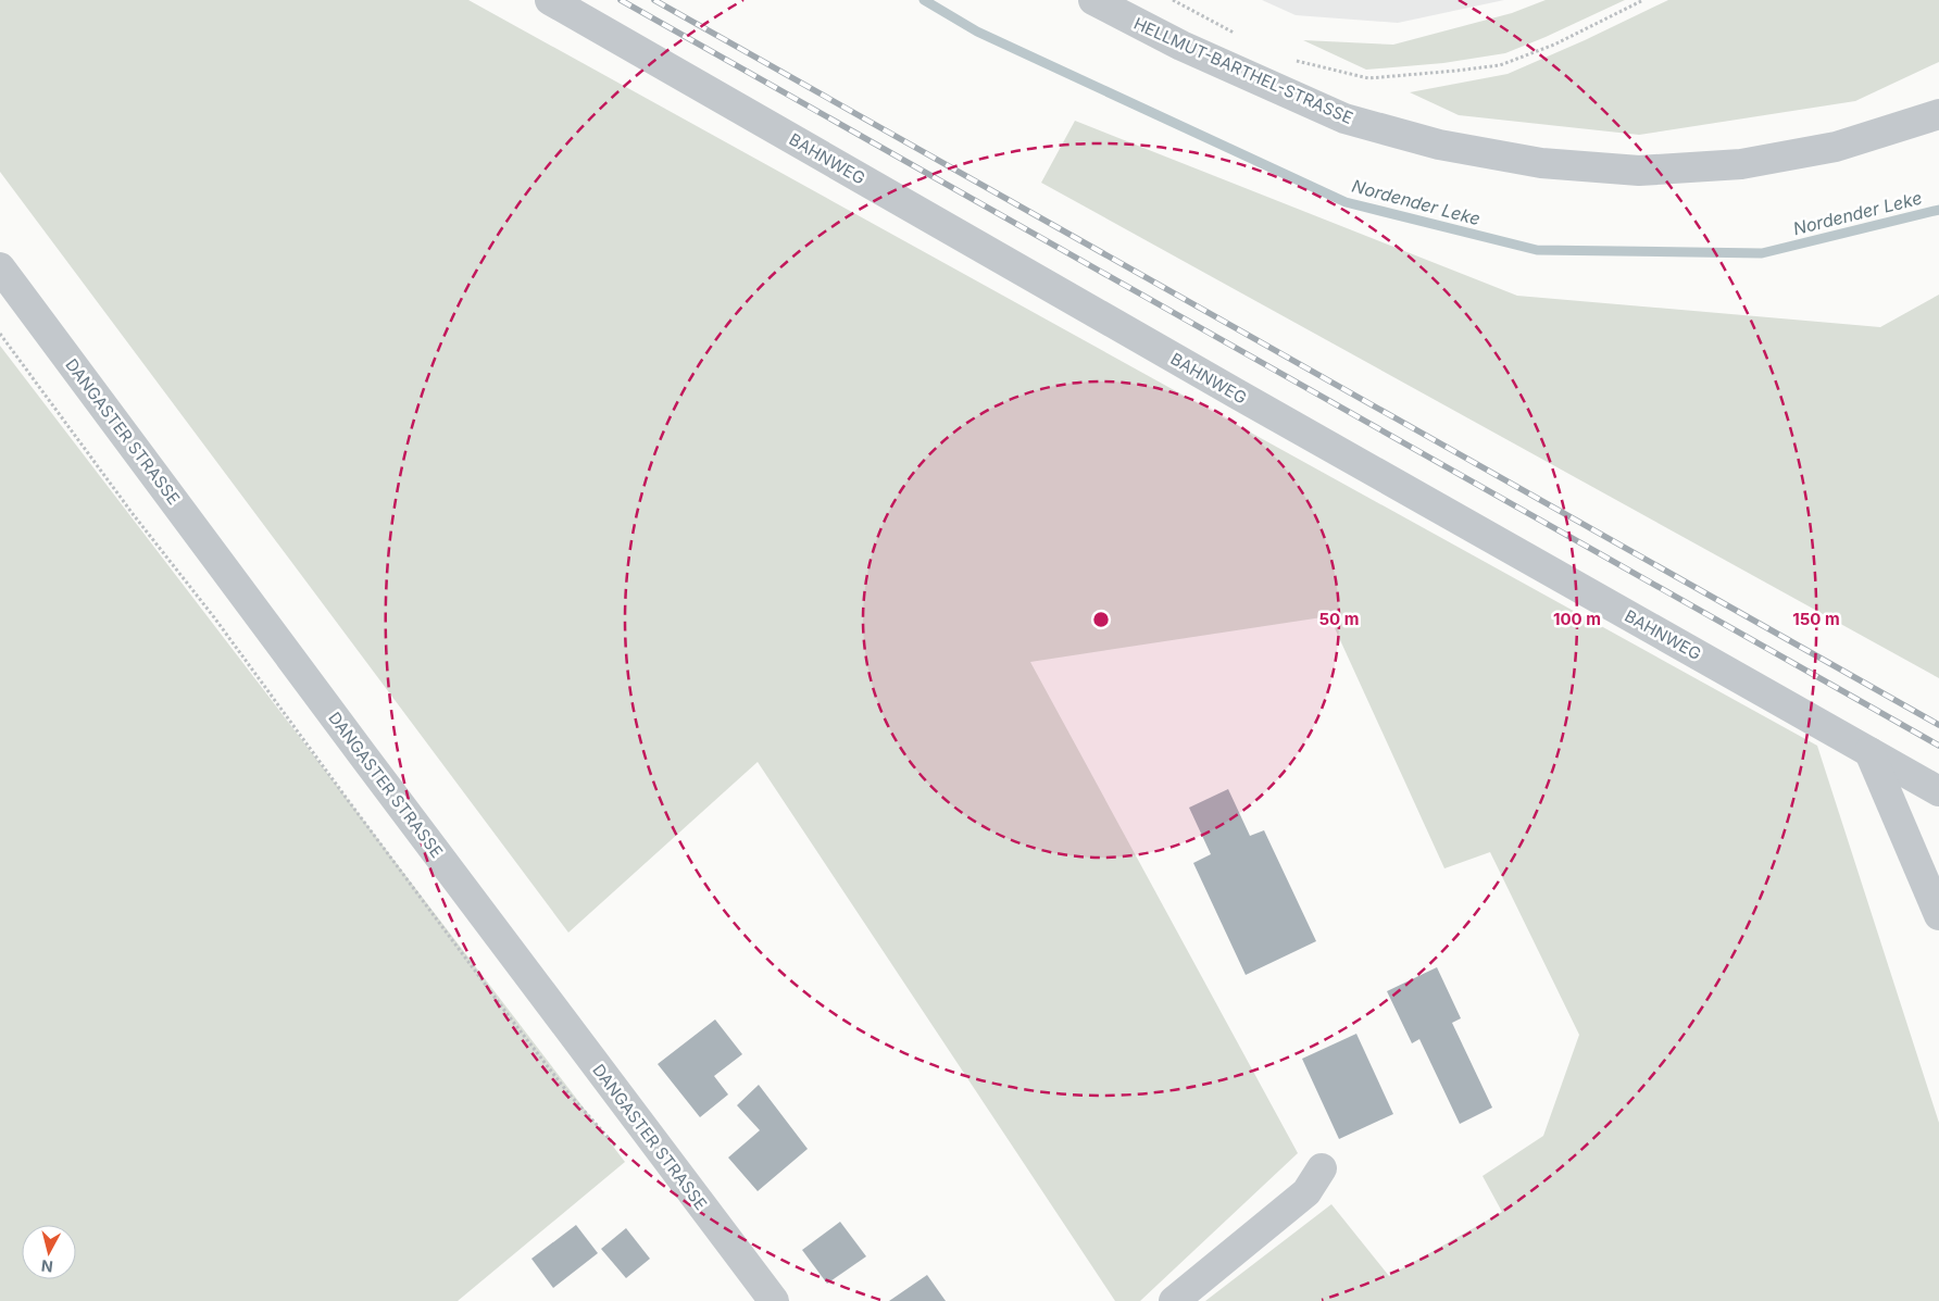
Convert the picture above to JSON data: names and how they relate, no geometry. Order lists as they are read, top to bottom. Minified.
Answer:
{"streets":{"street":["HELLMUT-BARTHEL-STRASSE","BAHNWEG","DANGASTER STRASSE"]},"water":["Nordender Leke"],"north":"bottom","rings":["50 m","100 m","150 m"]}
